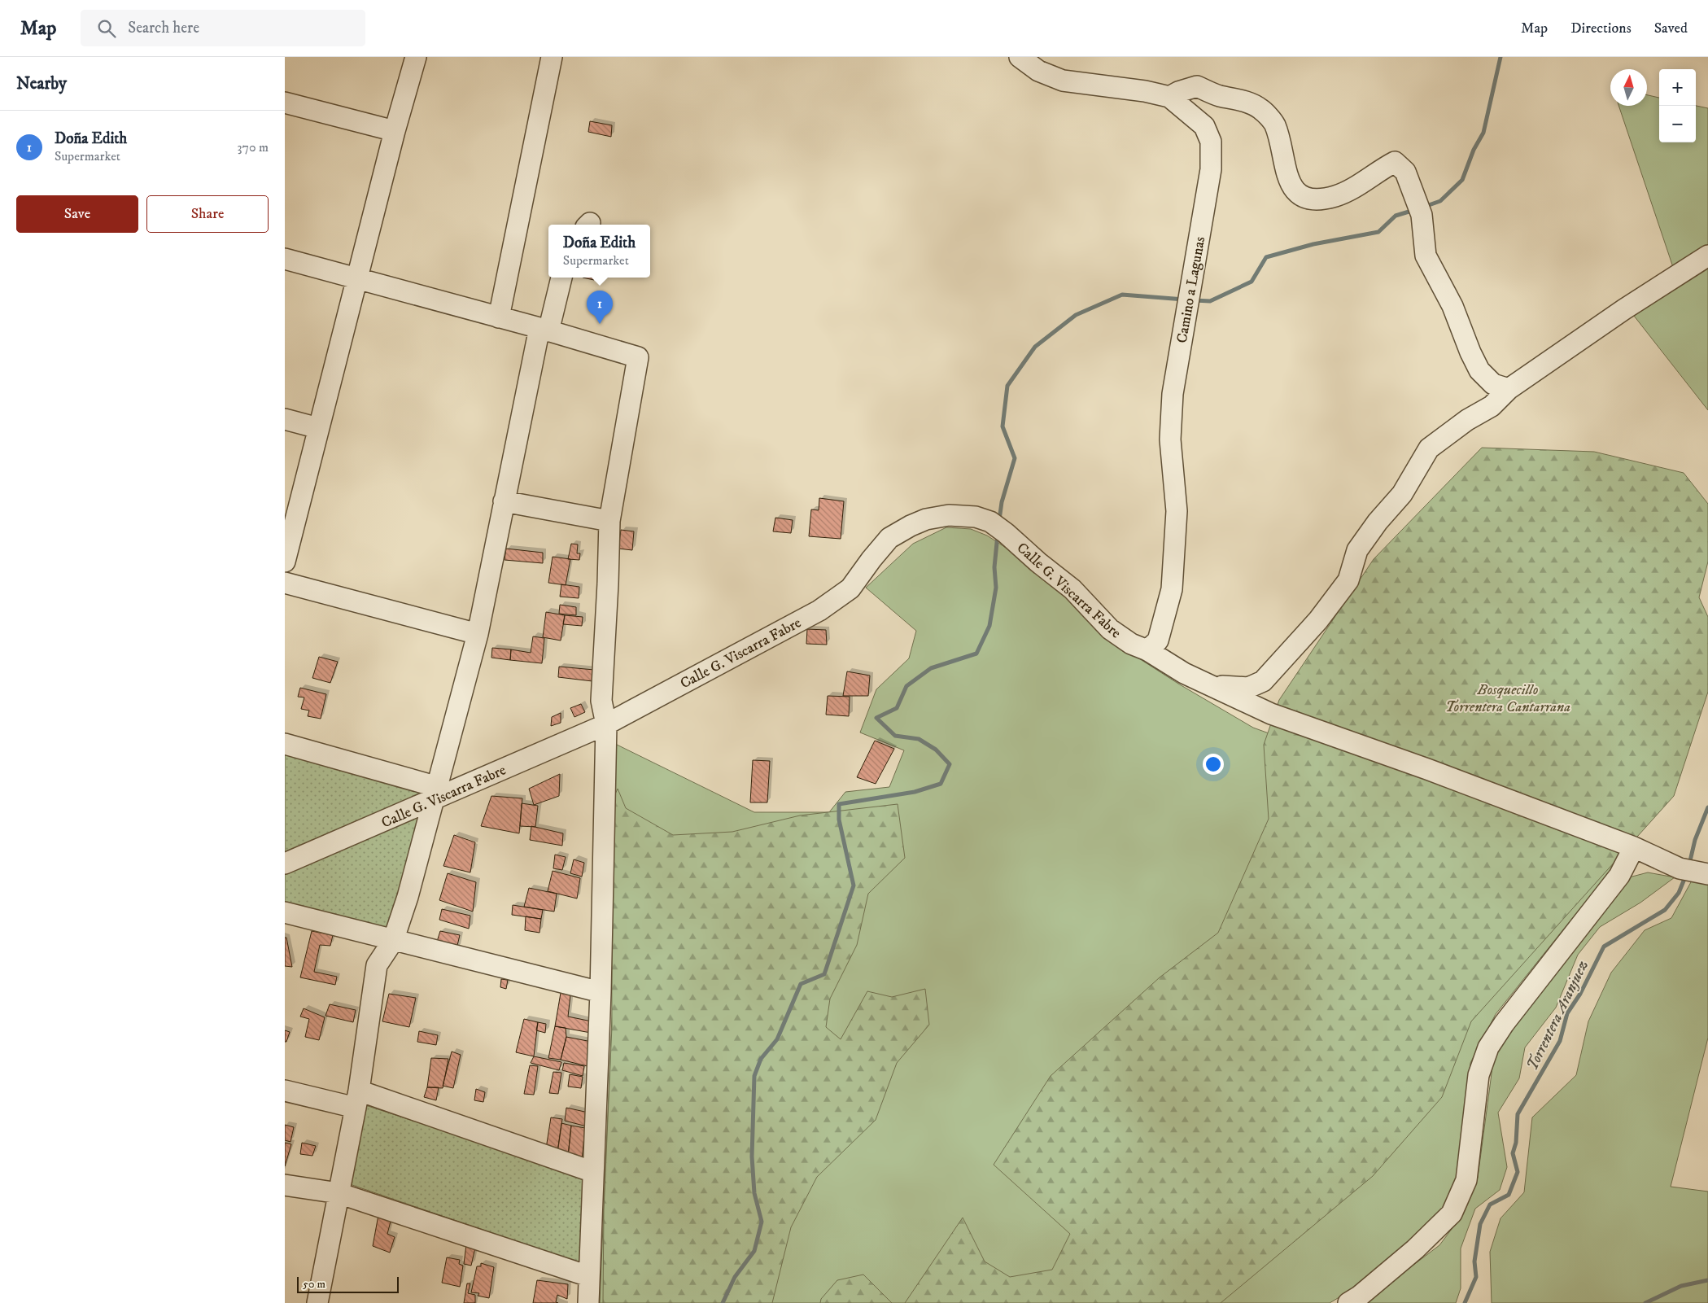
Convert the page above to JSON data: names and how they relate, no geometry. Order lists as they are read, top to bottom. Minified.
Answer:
{"streets":{"street":["Camino a Lagunas","Calle G. Viscarra Fabre"]},"crossings":[["Camino a Lagunas","Calle G. Viscarra Fabre"]],"water":["Torrentera Aranjuez"],"parks":["Bosquecillo Torrentera Cantarrana"],"scale_bar":"50 m","north":"top","page":{"header":"Map","search":"Search here","nav":["Map","Directions","Saved"],"heading":"Nearby","map_buttons":["+","−"],"list":[{"mark":"1","name":"Doña Edith","note":"Supermarket","value":"370 m"}],"buttons":["Save","Share"],"popup":["Doña Edith","Supermarket"],"pins":"1","scale":"50 m"}}
